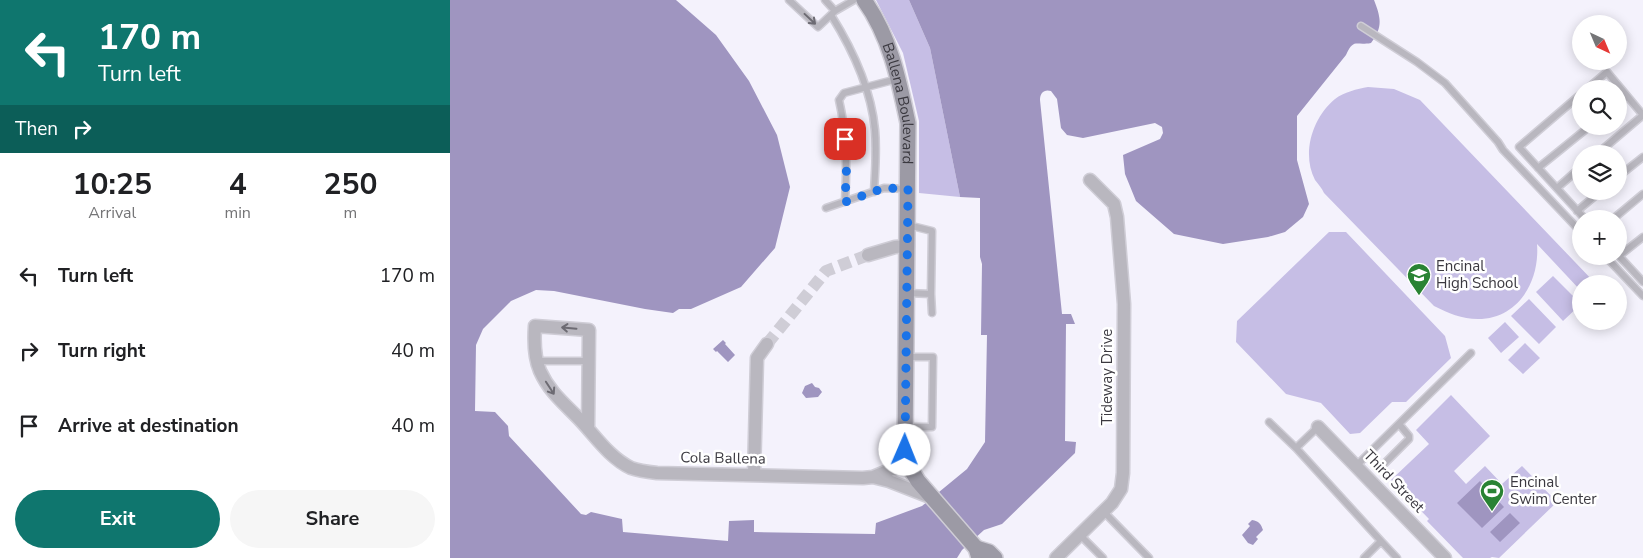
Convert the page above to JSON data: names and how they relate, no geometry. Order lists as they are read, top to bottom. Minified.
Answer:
{"streets":{"street":["Ballena Boulevard","Tideway Drive","Cola Ballena","Third Street"]},"crossings":[["Ballena Boulevard","Cola Ballena"]],"places":{"school or university":["Encinal High School"],"sports":["Encinal Swim Center"]},"north":"bottom right","page":{"turn":["170 m","Turn left"],"map_buttons":["+","−"],"then":"Then","eta":["10:25","Arrival","4","min","250","m"],"list":[{"name":"Turn left","value":"170 m"},{"name":"Turn right","value":"40 m"},{"name":"Arrive at destination","value":"40 m"}],"buttons":["Exit","Share"]}}
